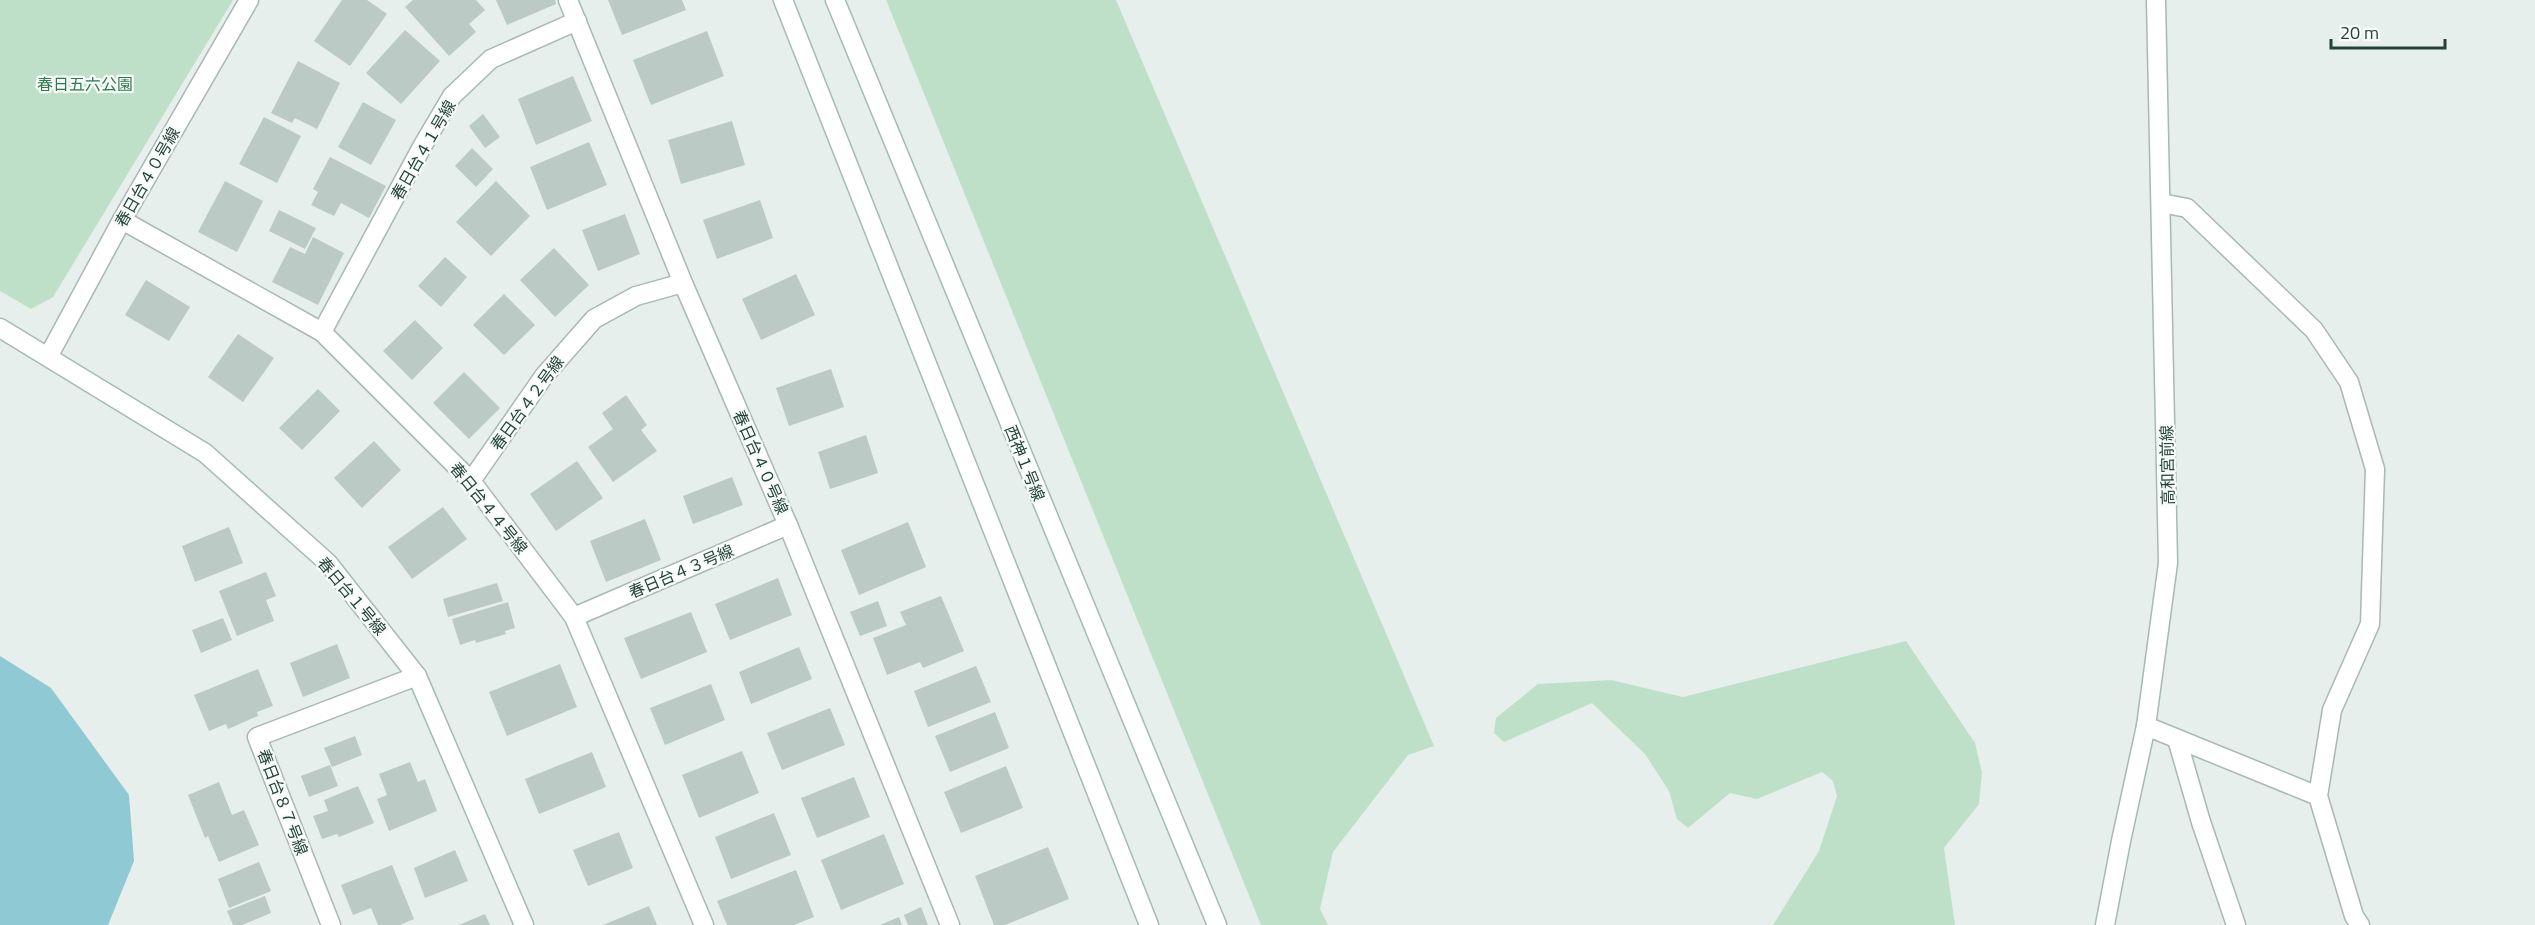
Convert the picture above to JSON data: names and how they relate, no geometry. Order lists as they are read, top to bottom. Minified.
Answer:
{"streets":{"street":["春日台４１号線","春日台４０号線","春日台４２号線","西神１号線","高和宮前線","春日台４４号線","春日台４３号線","春日台１号線","春日台８７号線"]},"crossings":[["春日台４１号線","春日台４０号線"],["春日台４１号線","春日台４４号線"],["春日台４０号線","春日台４２号線"],["春日台４０号線","春日台４４号線"],["春日台４０号線","春日台４３号線"],["春日台４０号線","春日台１号線"],["春日台４２号線","春日台４４号線"],["春日台４４号線","春日台４３号線"],["春日台１号線","春日台８７号線"]],"parks":["春日五六公園"],"scale_bar":"20 m"}
